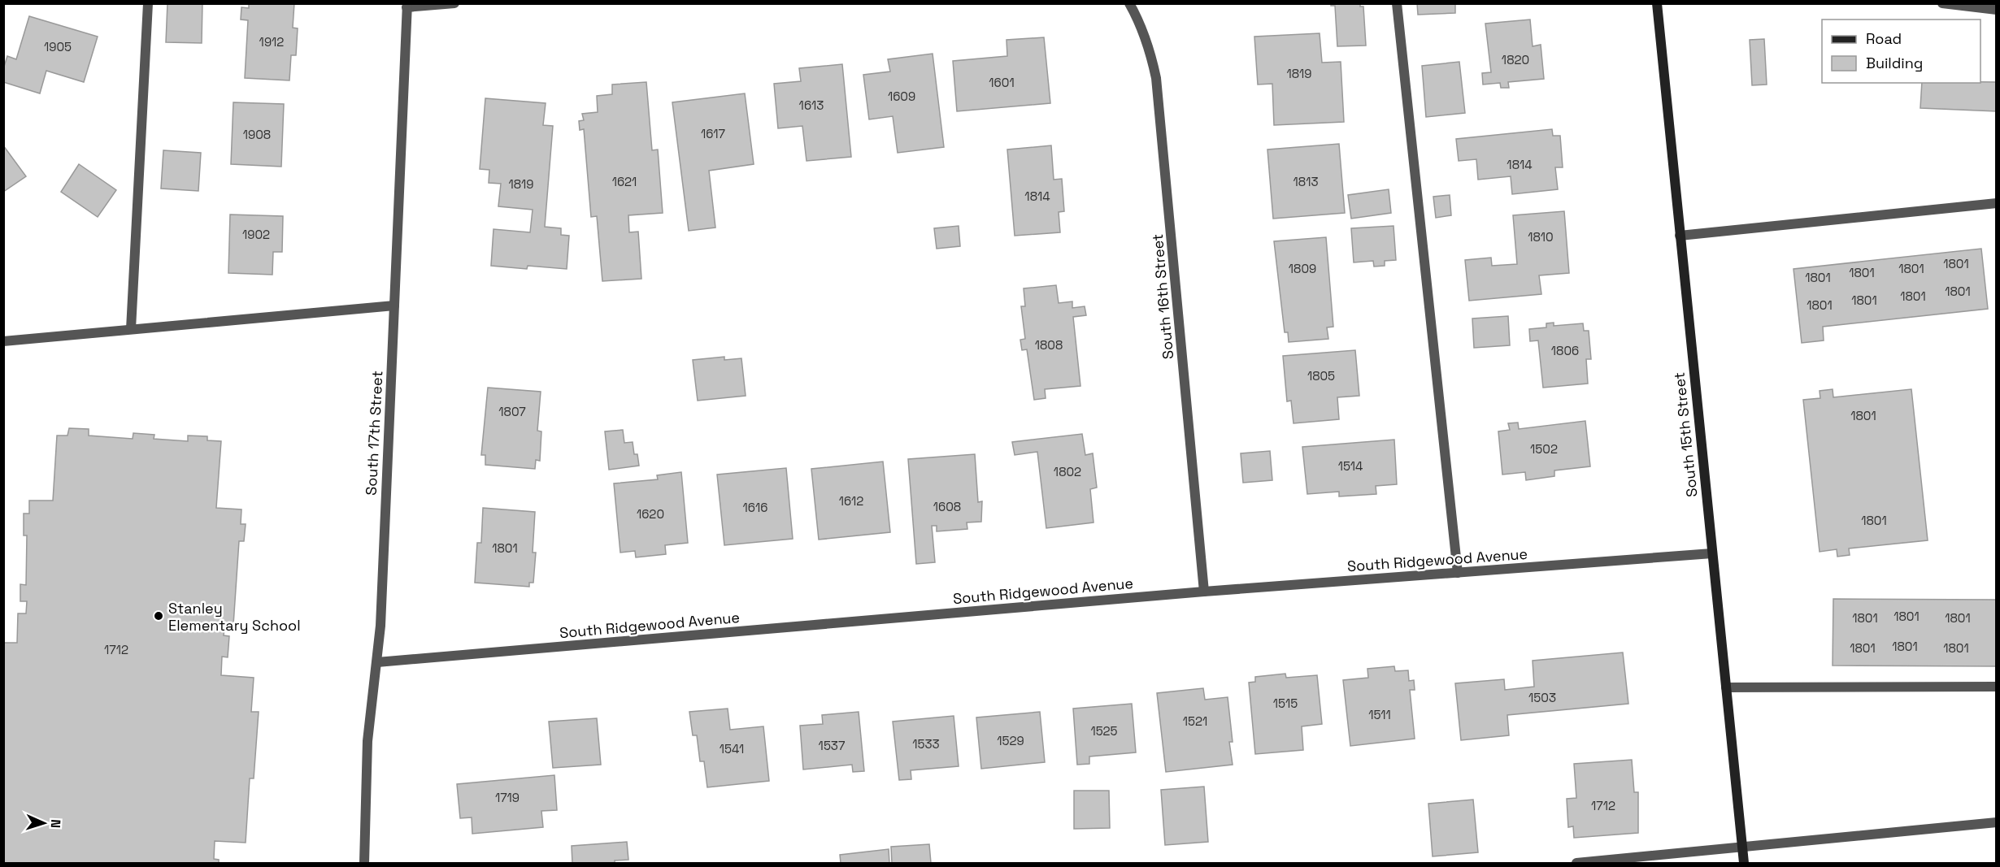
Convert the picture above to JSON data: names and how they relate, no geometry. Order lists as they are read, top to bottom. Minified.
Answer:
{"streets":{"street":["South 16th Street","South 17th Street","South 15th Street","South Ridgewood Avenue"]},"crossings":[["South 16th Street","South Ridgewood Avenue"],["South 17th Street","South Ridgewood Avenue"],["South 15th Street","South Ridgewood Avenue"]],"places":["Stanley Elementary School"],"house_numbers":["1912","1905","1820","1819","1601","1609","1613","1617","1908","1814","1621","1813","1819","1814","1902","1810","1801","1809","1801","1801","1801","1801","1801","1801","1801","1808","1806","1805","1807","1801","1502","1514","1802","1612","1608","1616","1620","1801","1801","1801","1801","1801","1801","1801","1801","1712","1503","1515","1511","1521","1525","1529","1533","1537","1541","1719","1712"],"legend":["Road","Building"],"north":"right"}
